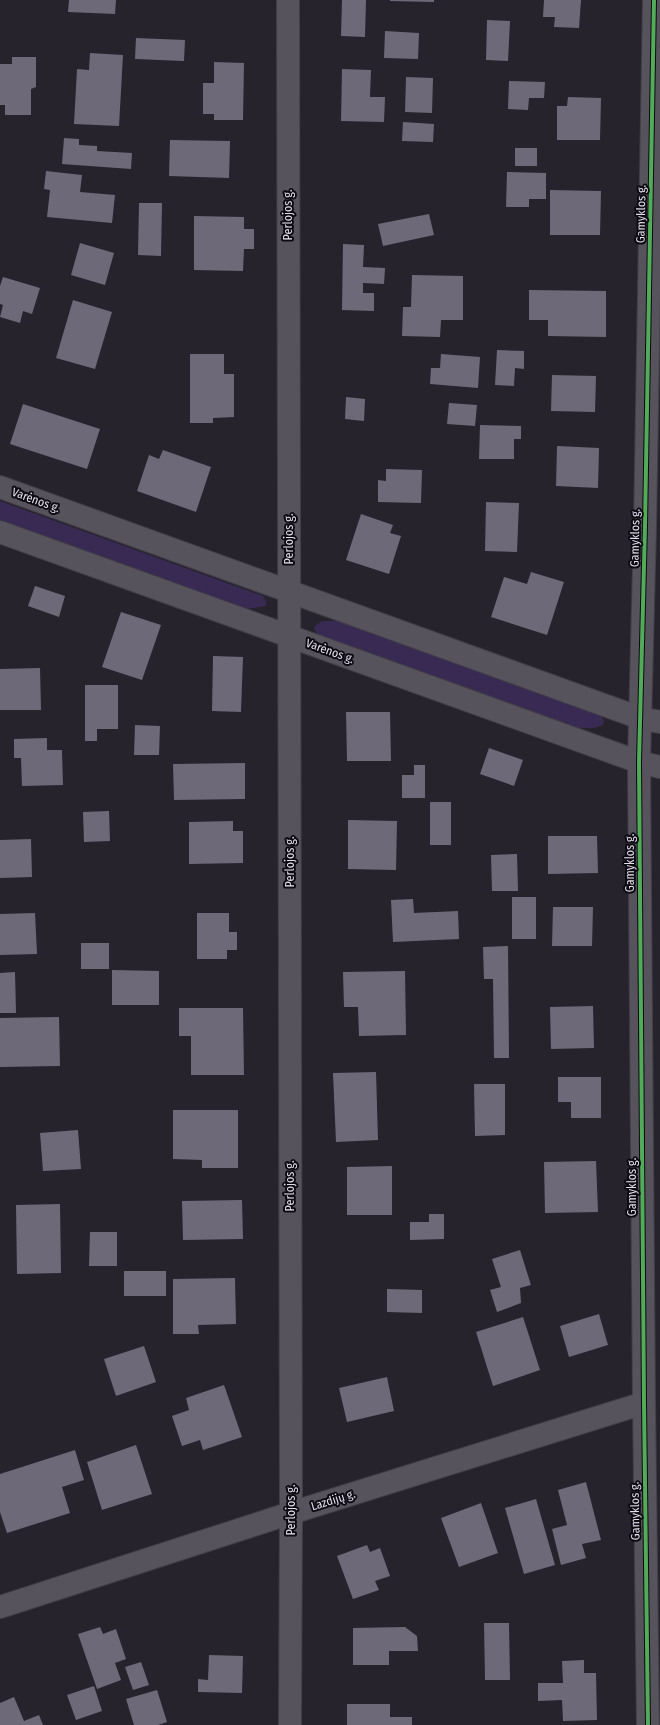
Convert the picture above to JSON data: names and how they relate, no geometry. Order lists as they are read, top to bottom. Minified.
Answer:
{"streets":{"street":["Gamyklos g.","Perlojos g.","Varėnos g.","Lazdijų g."]},"crossings":[["Gamyklos g.","Varėnos g."],["Gamyklos g.","Lazdijų g."],["Perlojos g.","Varėnos g."],["Perlojos g.","Lazdijų g."]]}
